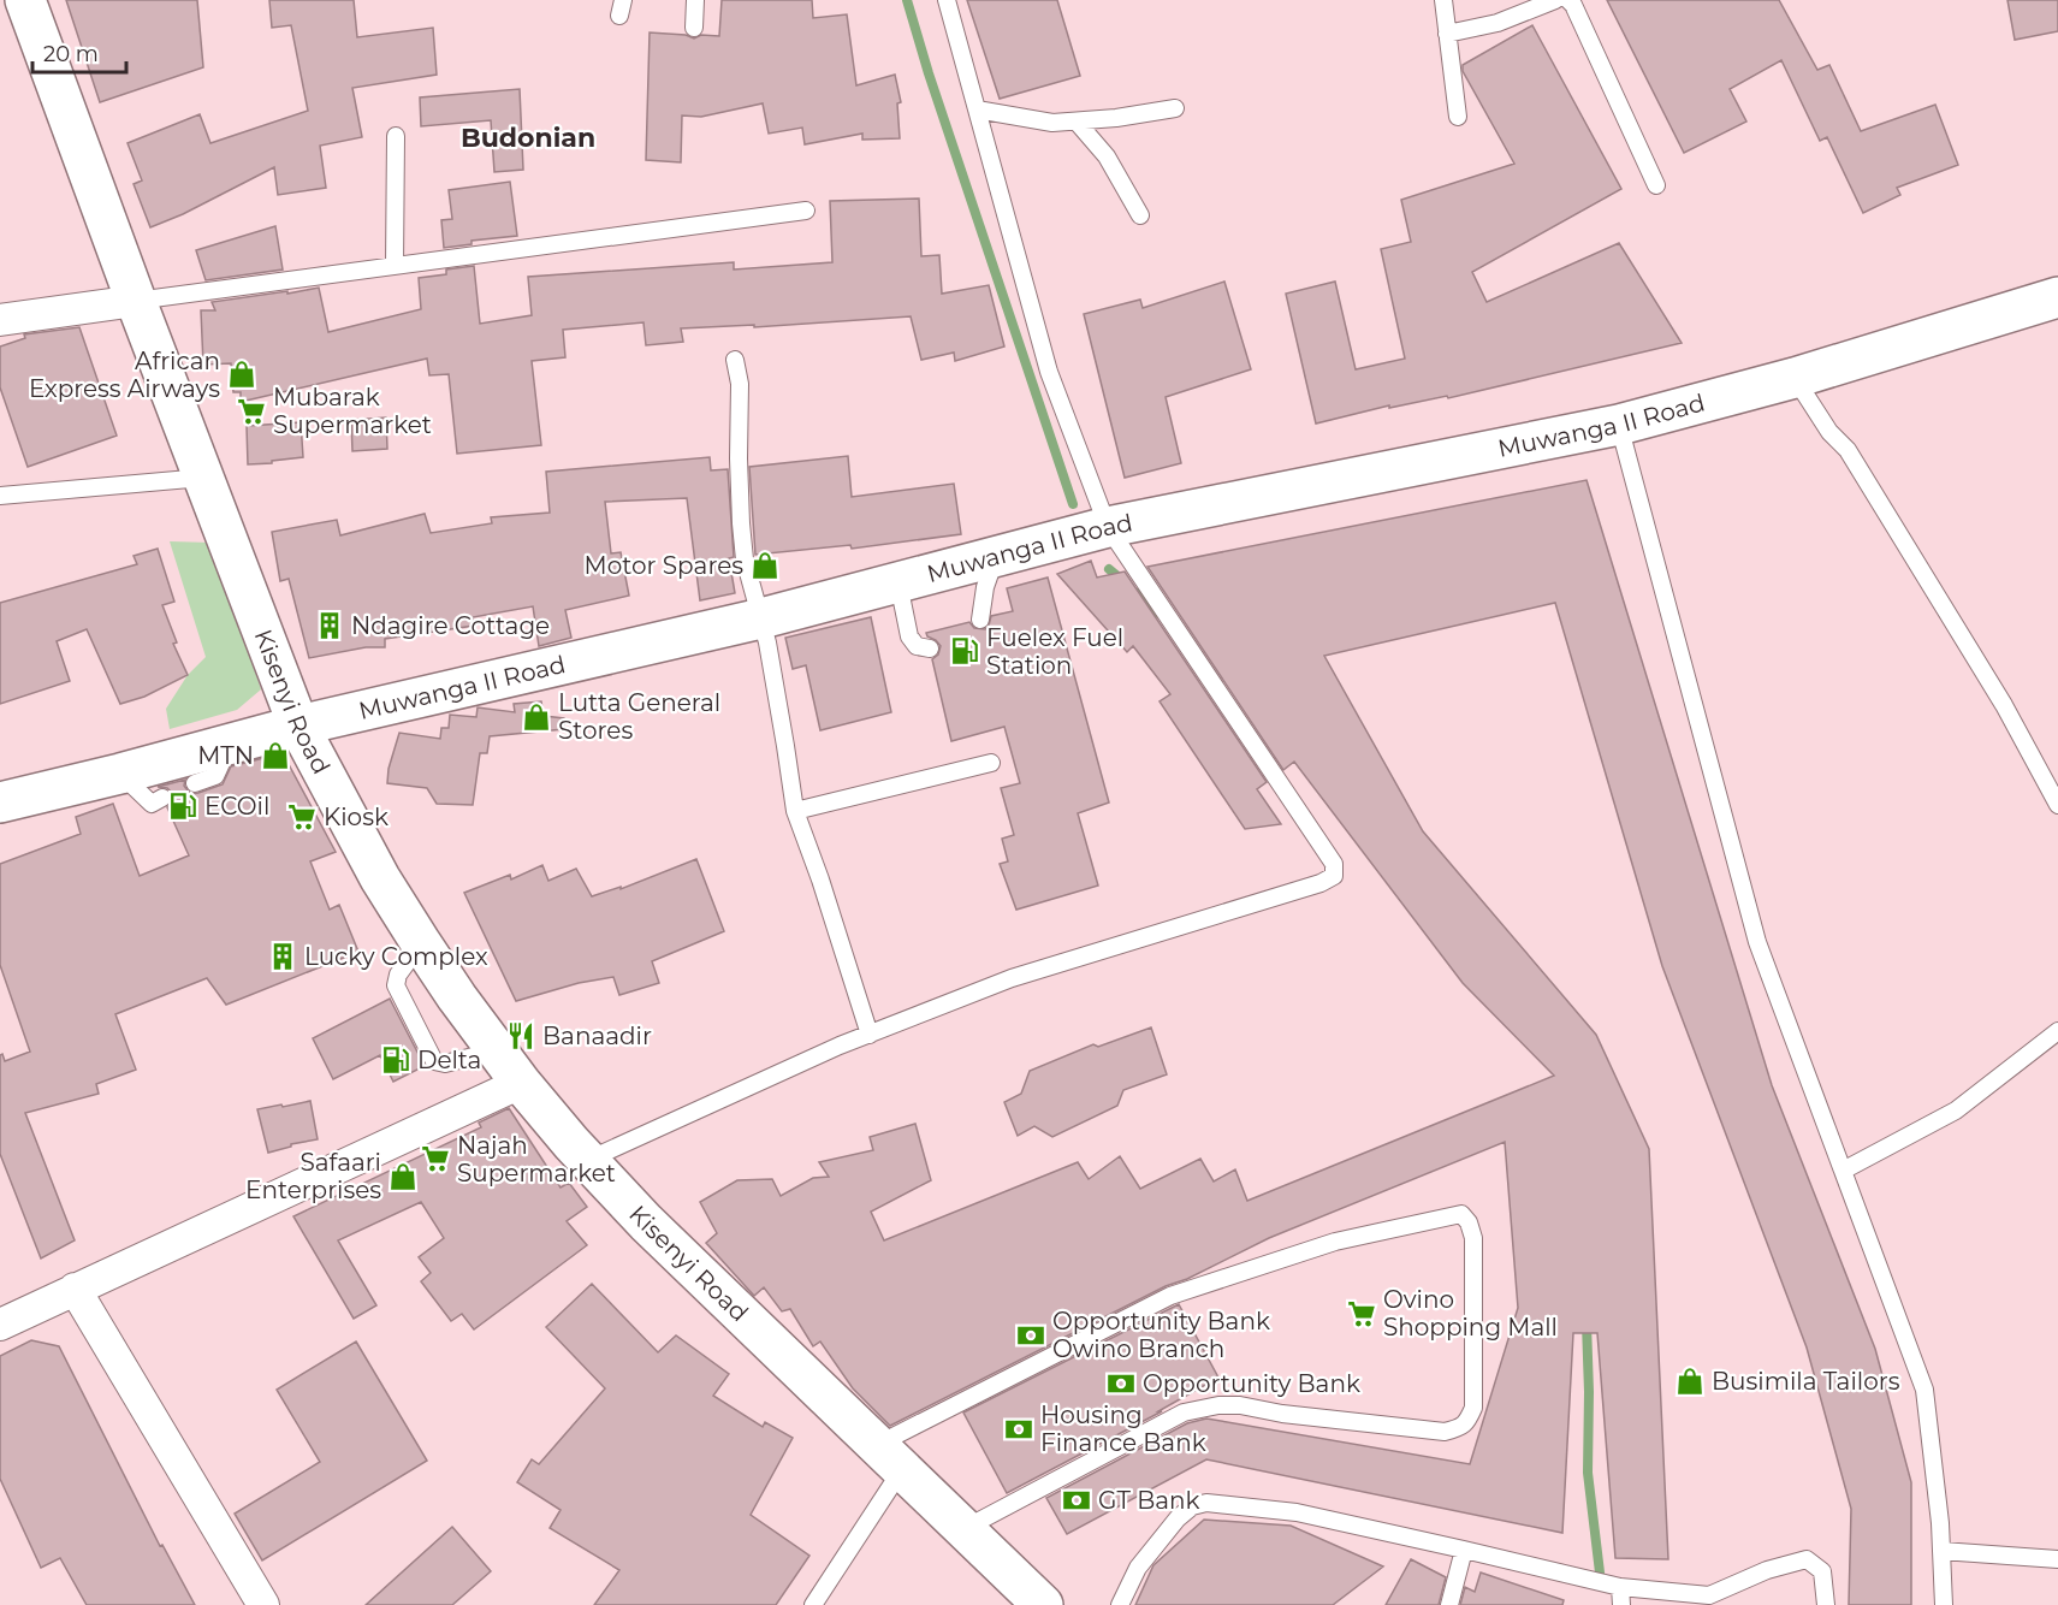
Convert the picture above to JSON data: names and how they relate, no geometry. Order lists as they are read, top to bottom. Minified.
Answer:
{"streets":{"street":["Muwanga II Road","Kisenyi Road"]},"crossings":[["Muwanga II Road","Kisenyi Road"]],"districts":["Budonian"],"places":{"shop":["African Express Airways","Motor Spares","Lutta General Stores","MTN","Safaari Enterprises","Busimila Tailors"],"supermarket":["Mubarak Supermarket","Kiosk","Najah Supermarket","Ovino Shopping Mall"],"building":["Ndagire Cottage","Lucky Complex"],"fuel station":["Fuelex Fuel Station","ECOil","Delta"],"restaurant":["Banaadir"],"bank":["Opportunity Bank Owino Branch","Opportunity Bank","Housing Finance Bank","GT Bank"]},"scale_bar":"20 m"}
